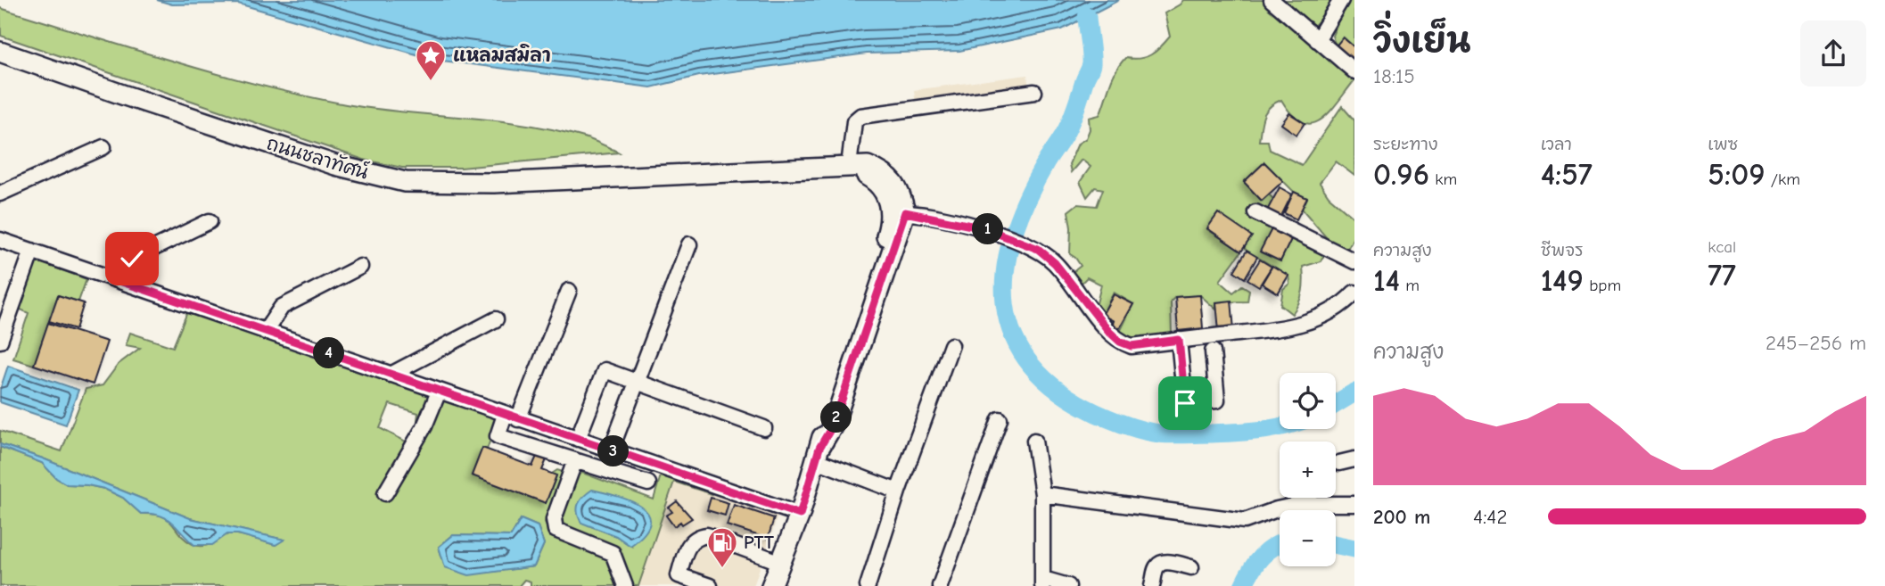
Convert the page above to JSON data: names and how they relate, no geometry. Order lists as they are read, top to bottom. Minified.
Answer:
{"streets":{"main road":["ถนนชลาทัศน์"]},"places":{"place":["แหลมสมิลา"],"fuel station":["PTT"]},"page":{"heading":["วิ่งเย็น","18:15"],"stats":[["ระยะทาง","0.96 km"],["เวลา","4:57"],["เพซ","5:09 /km"],["ความสูง","14 m"],["ชีพจร","149 bpm"],["kcal","77"]],"pins":["1","4","2","3"],"chart":["ความสูง","245–256 m"],"map_buttons":["+","−"],"list":[{"name":"200 m","note":"4:42"}]}}
